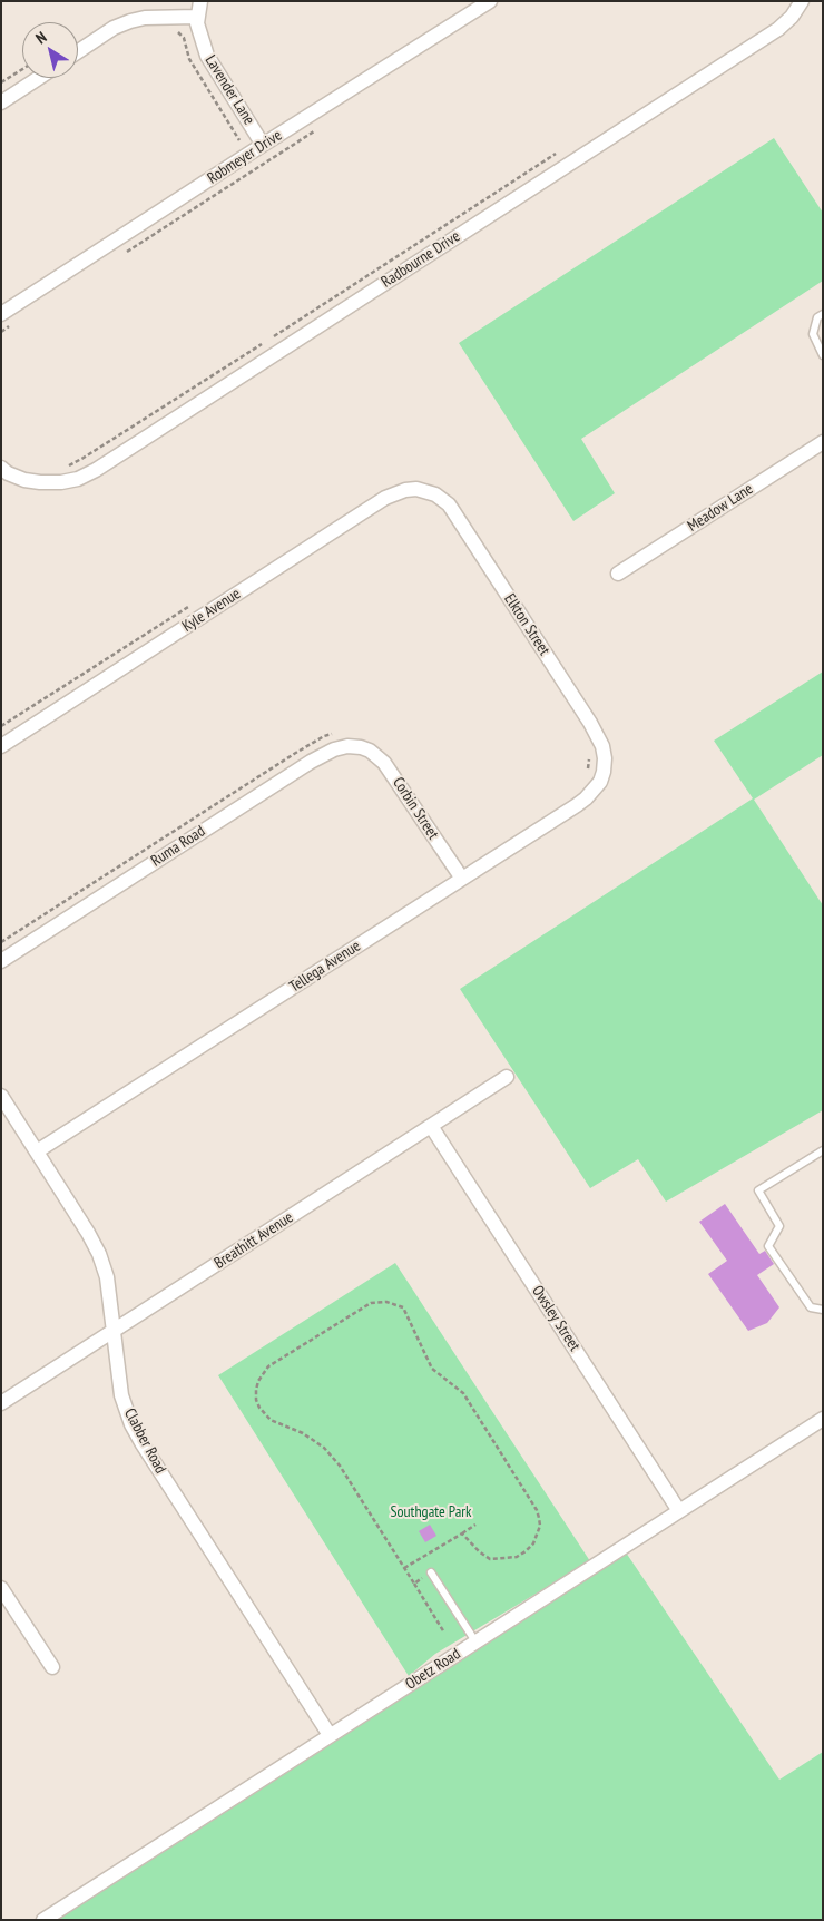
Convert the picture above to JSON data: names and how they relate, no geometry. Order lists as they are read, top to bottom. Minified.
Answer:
{"streets":{"street":["Lavender Lane","Robmeyer Drive","Radbourne Drive","Meadow Lane","Kyle Avenue","Elkton Street","Corbin Street","Ruma Road","Tellega Avenue","Breathitt Avenue","Owsley Street","Clabber Road","Obetz Road"]},"crossings":[["Lavender Lane","Robmeyer Drive"],["Kyle Avenue","Elkton Street"],["Elkton Street","Tellega Avenue"],["Corbin Street","Ruma Road"],["Corbin Street","Tellega Avenue"],["Tellega Avenue","Clabber Road"],["Breathitt Avenue","Owsley Street"],["Breathitt Avenue","Clabber Road"],["Owsley Street","Obetz Road"],["Clabber Road","Obetz Road"]],"parks":["Southgate Park"],"north":"top left"}
